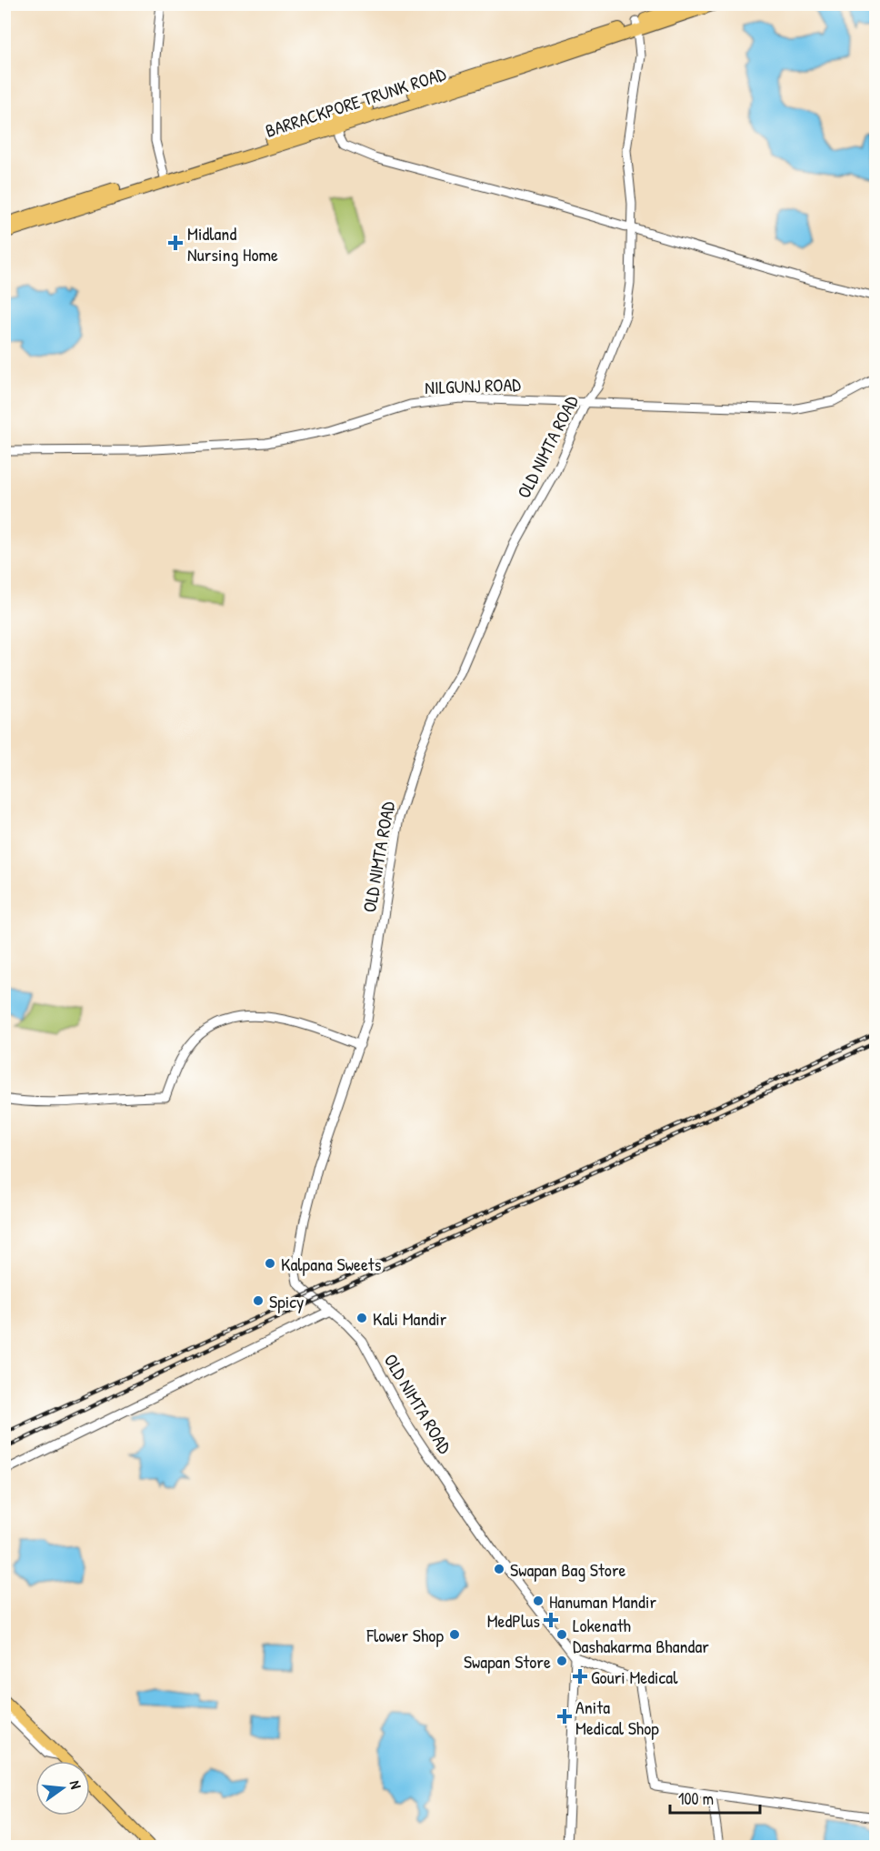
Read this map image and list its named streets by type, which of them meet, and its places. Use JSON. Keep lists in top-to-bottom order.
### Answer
{
  "streets": {
    "main road": ["BARRACKPORE TRUNK ROAD"],
    "street": ["NILGUNJ ROAD", "OLD NIMTA ROAD"]
  },
  "crossings": [
    ["BARRACKPORE TRUNK ROAD", "OLD NIMTA ROAD"],
    ["NILGUNJ ROAD", "OLD NIMTA ROAD"]
  ],
  "places": {
    "health": [
      "Midland Nursing Home",
      "MedPlus",
      "Gouri Medical",
      "Anita Medical Shop"
    ],
    "other": [
      "Kalpana Sweets",
      "Spicy",
      "Kali Mandir",
      "Swapan Bag Store",
      "Hanuman Mandir",
      "Flower Shop",
      "Lokenath Dashakarma Bhandar",
      "Swapan Store"
    ]
  },
  "scale_bar": "100 m",
  "north": "right"
}
